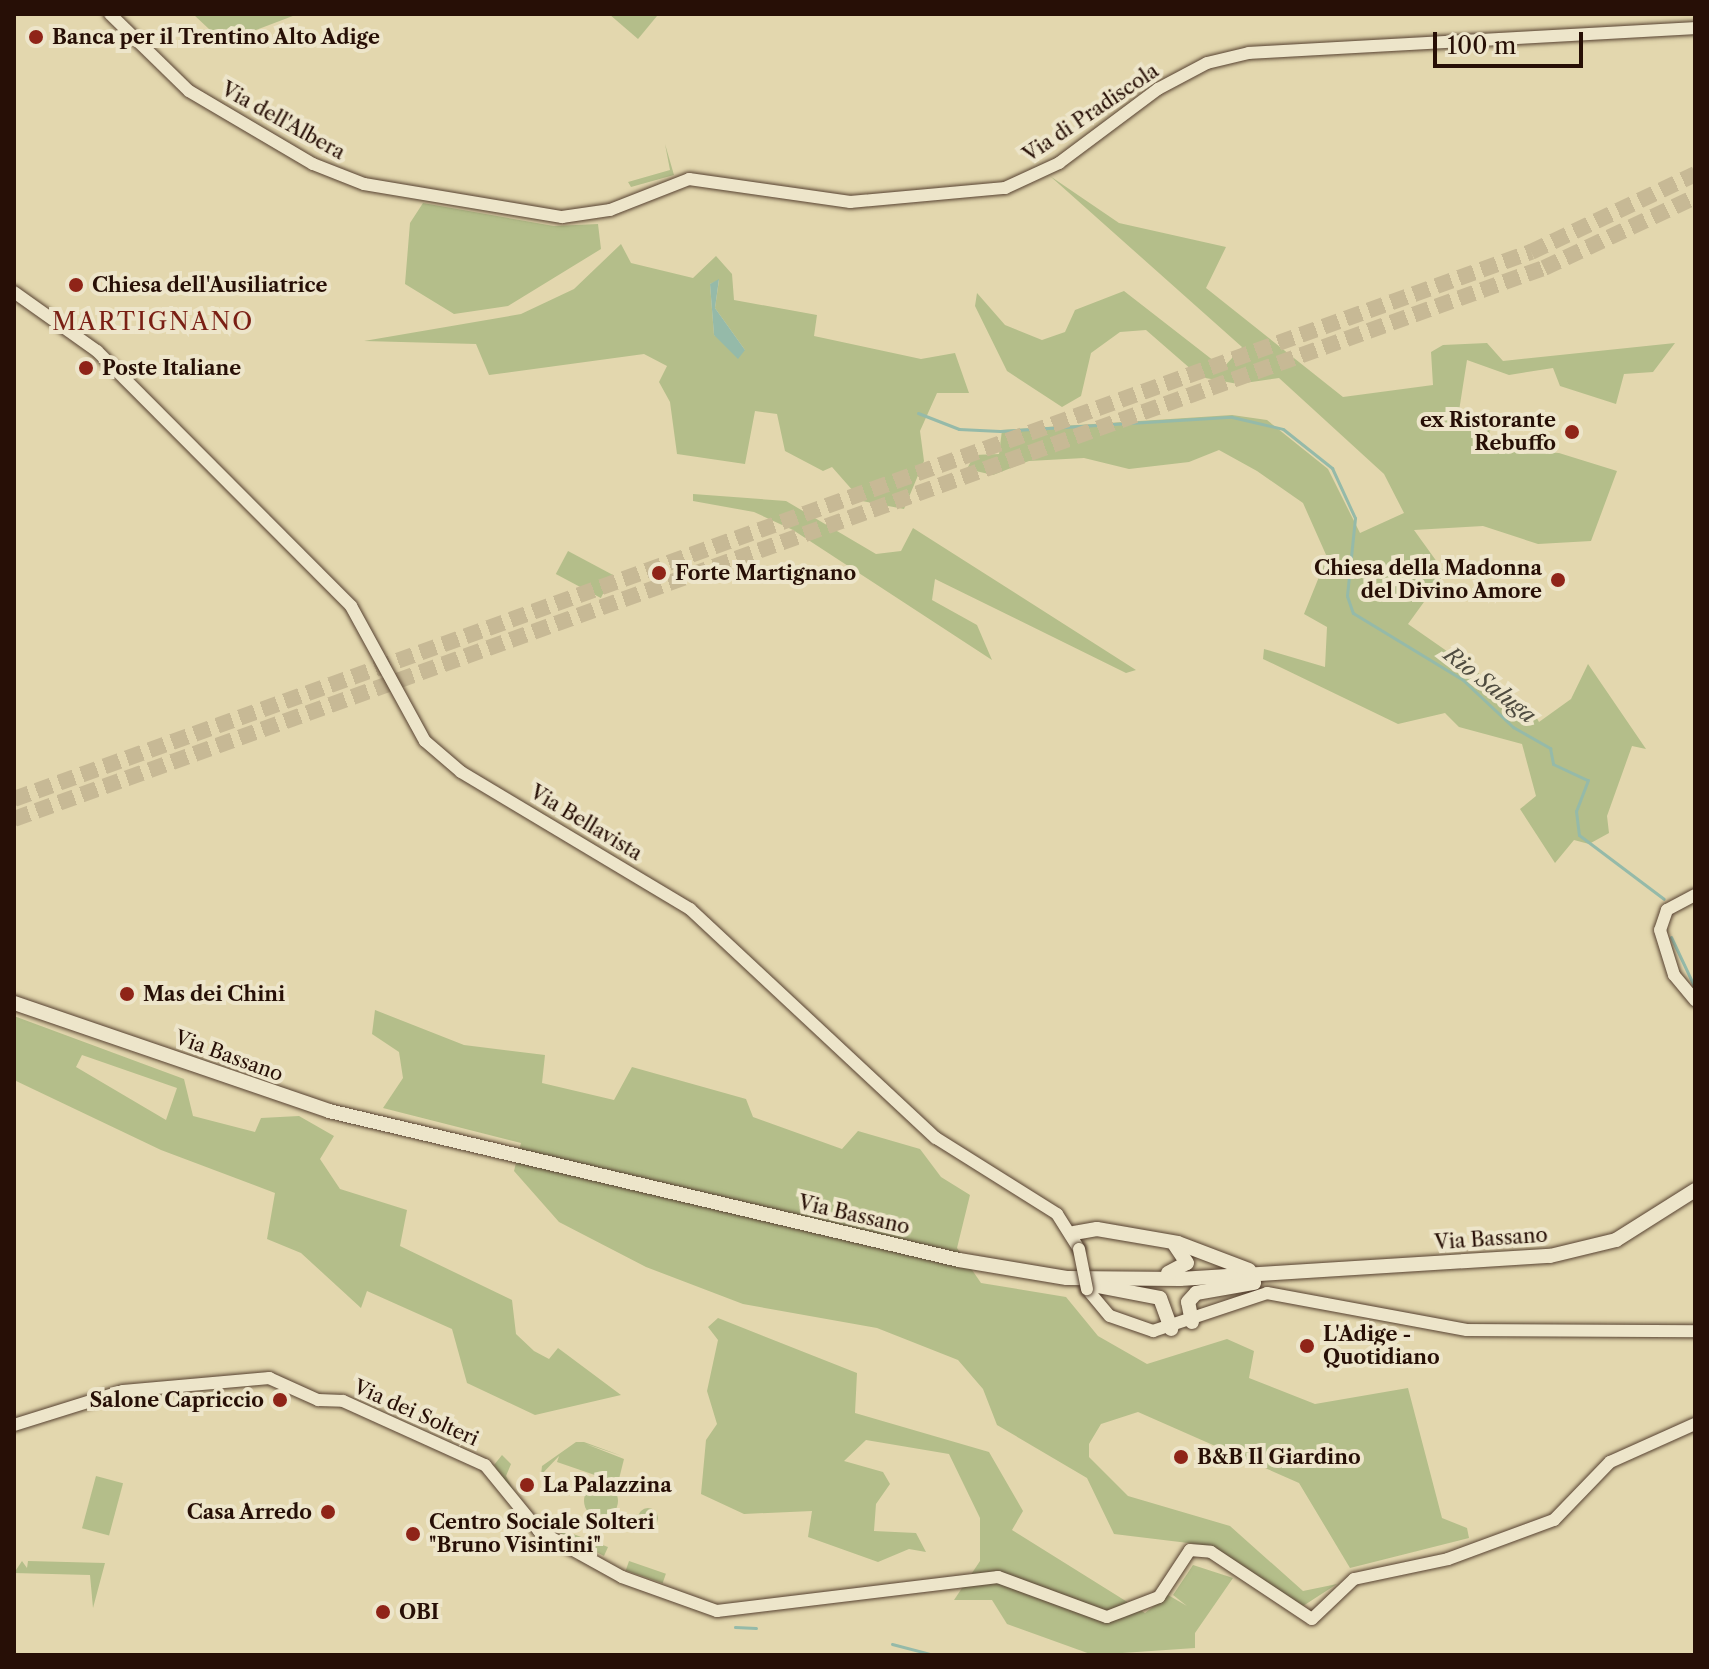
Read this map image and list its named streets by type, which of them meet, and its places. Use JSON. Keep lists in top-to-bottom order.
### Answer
{
  "streets": {
    "main road": ["Via Bassano"],
    "street": [
      "Via di Pradiscola",
      "Via dell'Albera",
      "Via Bellavista",
      "Via dei Solteri"
    ]
  },
  "crossings": [
    ["Via di Pradiscola", "Via dell'Albera"]
  ],
  "districts": ["MARTIGNANO"],
  "water": ["Rio Saluga"],
  "places": [
    "Banca per il Trentino Alto Adige",
    "Chiesa dell'Ausiliatrice",
    "Poste Italiane",
    "ex Ristorante Rebuffo",
    "Forte Martignano",
    "Chiesa della Madonna del Divino Amore",
    "Mas dei Chini",
    "L'Adige - Quotidiano",
    "Salone Capriccio",
    "B&B Il Giardino",
    "La Palazzina",
    "Casa Arredo",
    "Centro Sociale Solteri \"Bruno Visintini\"",
    "OBI"
  ],
  "scale_bar": "100 m"
}
